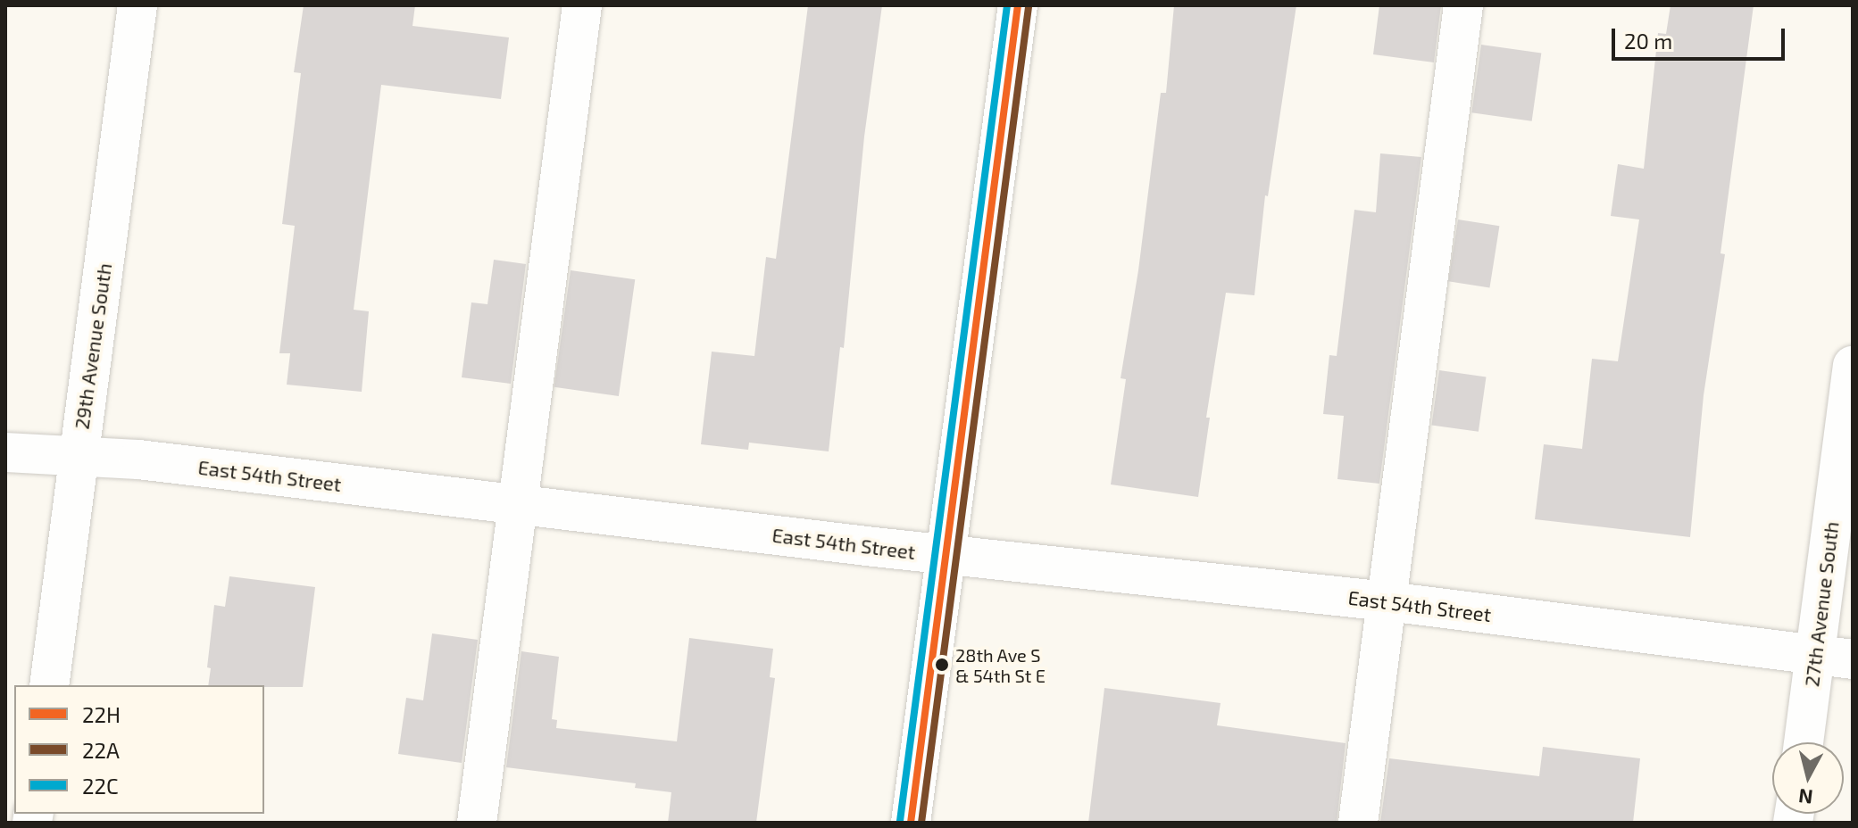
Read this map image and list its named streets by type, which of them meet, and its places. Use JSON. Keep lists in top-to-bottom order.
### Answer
{
  "streets": {
    "street": ["29th Avenue South", "East 54th Street", "27th Avenue South"]
  },
  "crossings": [
    ["29th Avenue South", "East 54th Street"],
    ["East 54th Street", "27th Avenue South"]
  ],
  "places": ["28th Ave S & 54th St E"],
  "lines": ["transit line 22H", "transit line 22C", "transit line 22A"],
  "legend": ["22H", "22A", "22C"],
  "scale_bar": "20 m",
  "north": "bottom"
}
